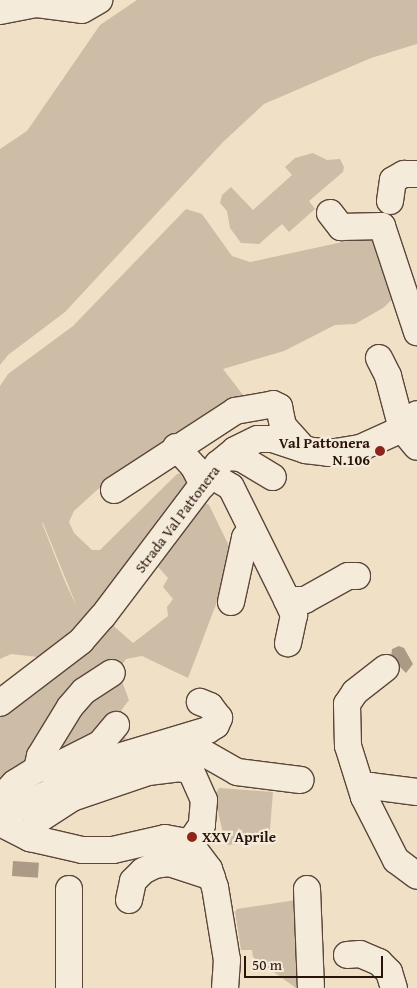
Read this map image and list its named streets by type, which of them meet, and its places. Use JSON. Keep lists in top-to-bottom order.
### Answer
{
  "streets": {
    "street": ["Strada Val Pattonera"]
  },
  "places": ["Val Pattonera N.106", "XXV Aprile"],
  "scale_bar": "50 m"
}
